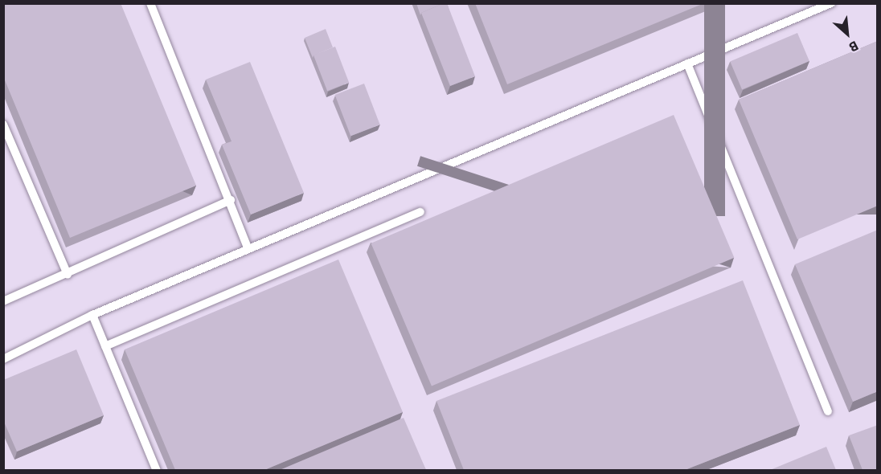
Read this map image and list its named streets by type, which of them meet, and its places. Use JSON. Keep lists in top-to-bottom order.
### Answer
{
  "north": "bottom right"
}
